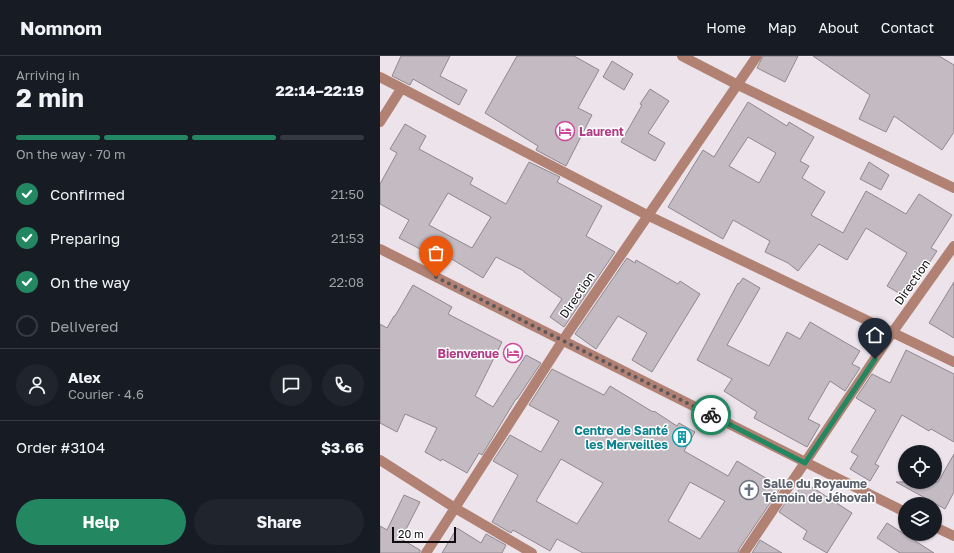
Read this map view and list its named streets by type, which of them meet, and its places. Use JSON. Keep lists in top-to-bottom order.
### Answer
{
  "streets": {
    "street": ["Direction"]
  },
  "places": {
    "hotel": ["Laurent", "Bienvenue"],
    "building": ["Centre de Santé les Merveilles"],
    "church": ["Salle du Royaume Témoin de Jéhovah"]
  },
  "scale_bar": "20 m",
  "page": {
    "header": "Nomnom",
    "nav": [
      "Home",
      "Map",
      "About",
      "Contact"
    ],
    "heading": ["2 min", "Arriving in", "22:14–22:19"],
    "panel": [
      "Alex",
      "Courier · 4.6",
      "Order #3104",
      "$3.66"
    ],
    "bar": "On the way · 70 m",
    "list": [
      ["Confirmed", "21:50"],
      ["Preparing", "21:53"],
      ["On the way", "22:08"],
      "Delivered"
    ],
    "buttons": ["Help", "Share"],
    "scale": "20 m"
  }
}
